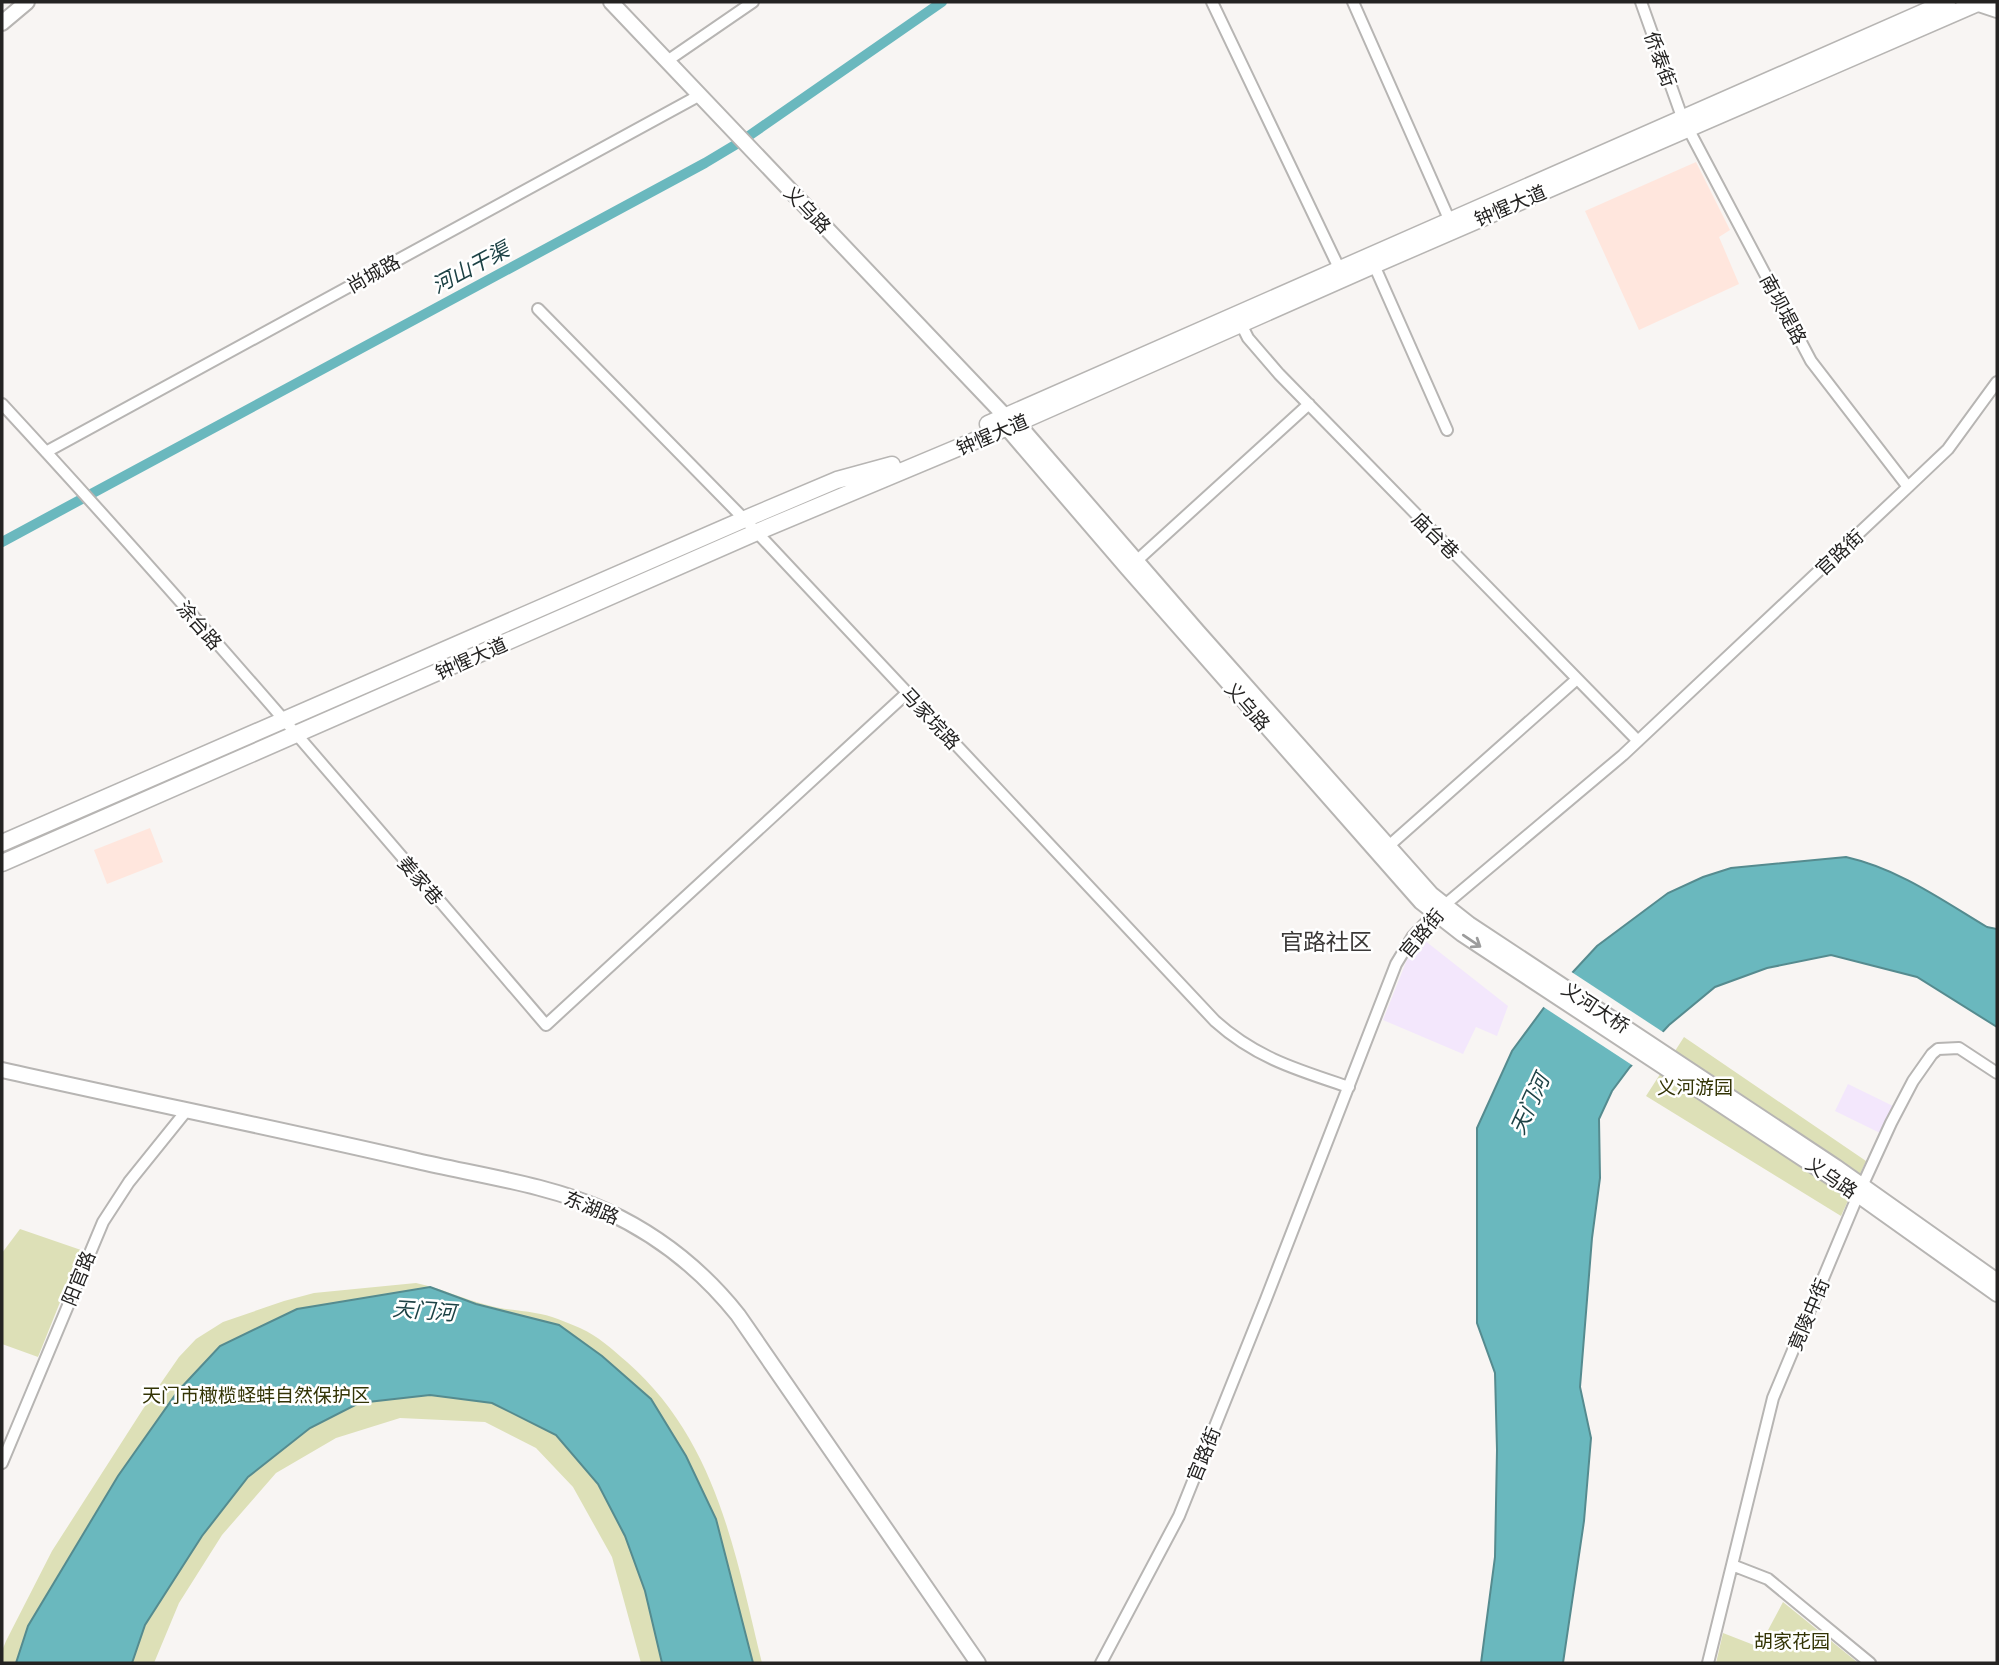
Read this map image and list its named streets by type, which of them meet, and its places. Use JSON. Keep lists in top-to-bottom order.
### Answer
{
  "streets": {
    "highway": ["钟惺大道"],
    "main road": ["义乌路", "义河大桥", "东湖路"],
    "street": [
      "侨泰街",
      "尚城路",
      "南坝堤路",
      "庙台巷",
      "官路街",
      "涂台路",
      "马家垸路",
      "姜家巷",
      "阳官路",
      "竟陵中街"
    ]
  },
  "crossings": [
    ["侨泰街", "钟惺大道"],
    ["侨泰街", "南坝堤路"],
    ["钟惺大道", "义乌路"],
    ["钟惺大道", "南坝堤路"],
    ["钟惺大道", "庙台巷"],
    ["钟惺大道", "涂台路"],
    ["钟惺大道", "马家垸路"],
    ["钟惺大道", "姜家巷"],
    ["义乌路", "尚城路"],
    ["义乌路", "官路街"],
    ["义乌路", "义河大桥"],
    ["义乌路", "竟陵中街"],
    ["尚城路", "涂台路"],
    ["南坝堤路", "官路街"],
    ["庙台巷", "官路街"],
    ["官路街", "马家垸路"],
    ["涂台路", "姜家巷"],
    ["马家垸路", "姜家巷"],
    ["东湖路", "阳官路"]
  ],
  "districts": ["官路社区"],
  "water": ["河山干渠", "天门河"],
  "parks": ["义河游园", "天门市橄榄蛏蚌自然保护区", "胡家花园"]
}
